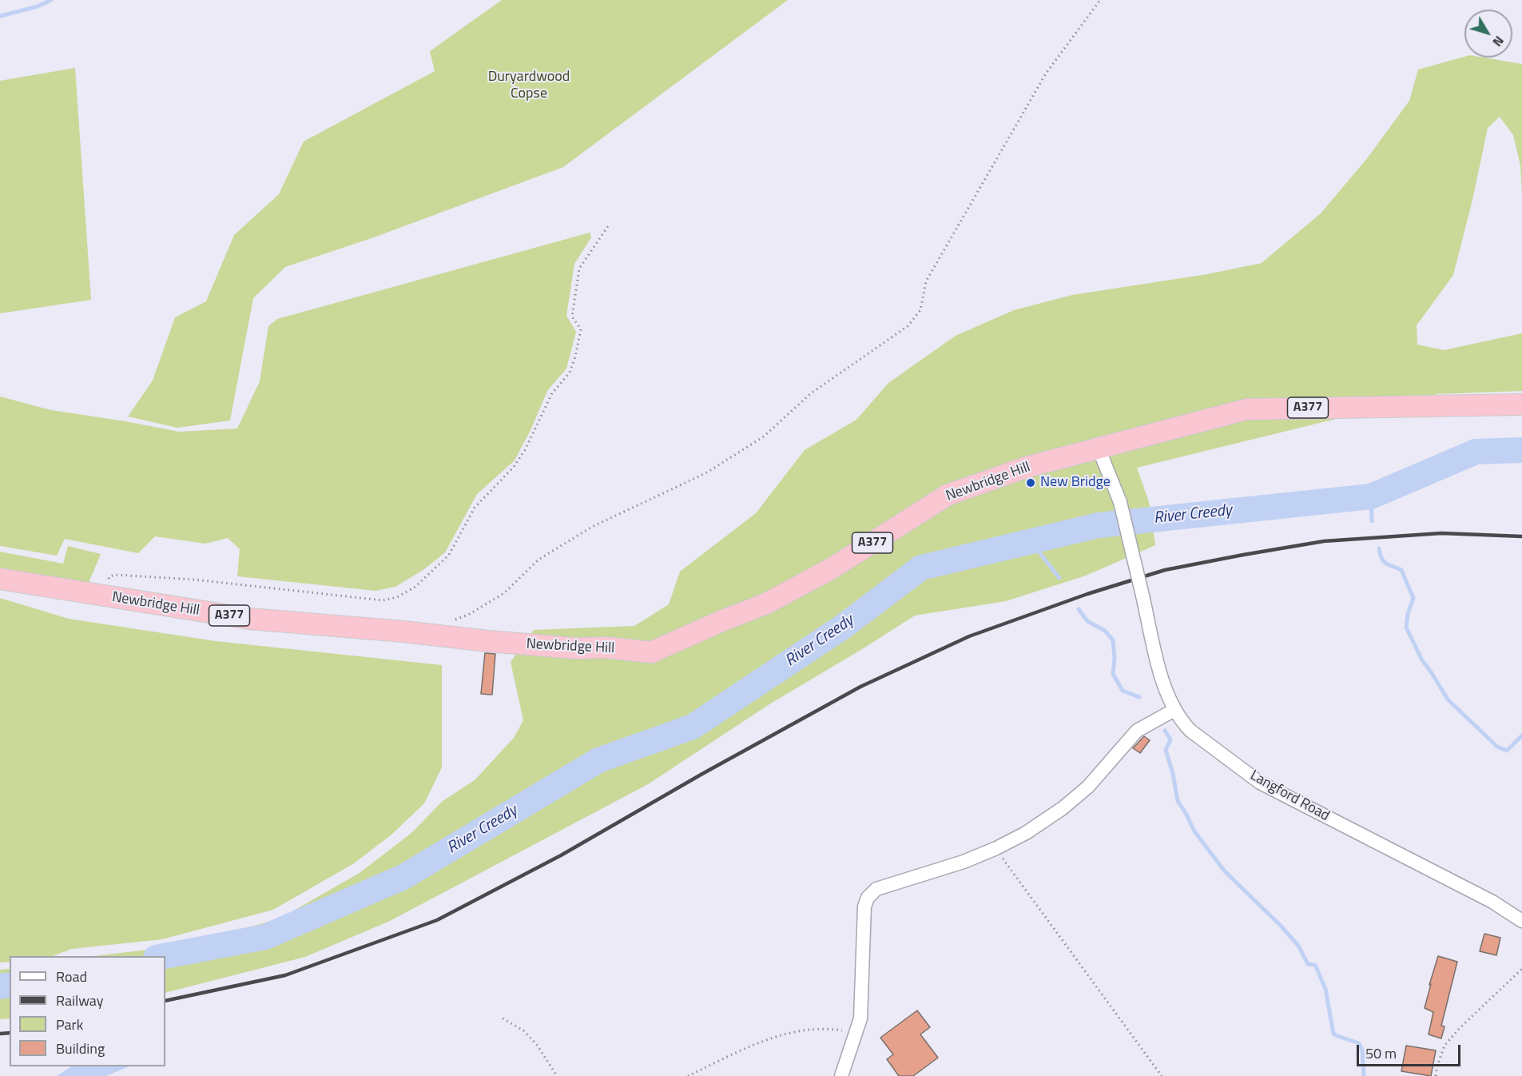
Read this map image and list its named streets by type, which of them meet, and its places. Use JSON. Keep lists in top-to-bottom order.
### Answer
{
  "streets": {
    "highway": ["A377", "Newbridge Hill"],
    "street": ["Langford Road"]
  },
  "crossings": [
    ["A377", "Newbridge Hill"],
    ["A377", "Langford Road"],
    ["Newbridge Hill", "Langford Road"]
  ],
  "water": ["River Creedy"],
  "parks": ["Duryardwood Copse"],
  "places": ["New Bridge"],
  "legend": [
    "Road",
    "Railway",
    "Park",
    "Building"
  ],
  "scale_bar": "50 m",
  "north": "bottom right"
}
